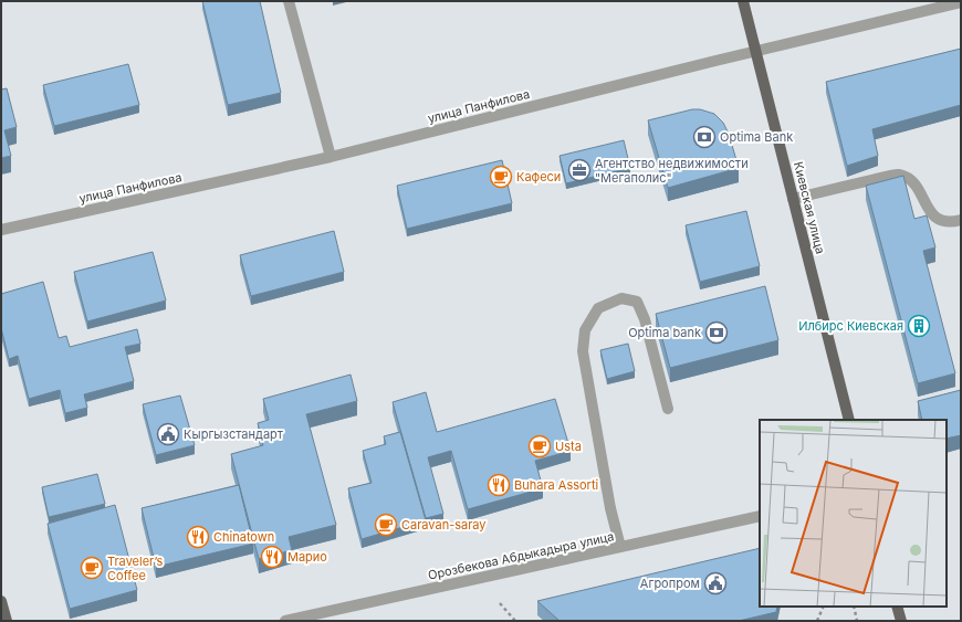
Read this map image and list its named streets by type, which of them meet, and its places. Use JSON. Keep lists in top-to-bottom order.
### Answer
{
  "streets": {
    "main road": ["Киевская улица"],
    "street": ["улица Панфилова", "Орозбекова Абдыкадыра улица"]
  },
  "crossings": [
    ["улица Панфилова", "Киевская улица"]
  ],
  "places": {
    "bank": ["Optima Bank", "Optima bank"],
    "office": ["Агентство недвижимости \"Мегаполис\""],
    "cafe": [
      "Кафеси",
      "Usta",
      "Caravan-saray",
      "Traveler’s Coffee"
    ],
    "building": ["Илбирс Киевская"],
    "public building": ["Кыргызстандарт", "Агропром"],
    "restaurant": ["Buhara Assorti", "Chinatown", "Марио"]
  }
}
